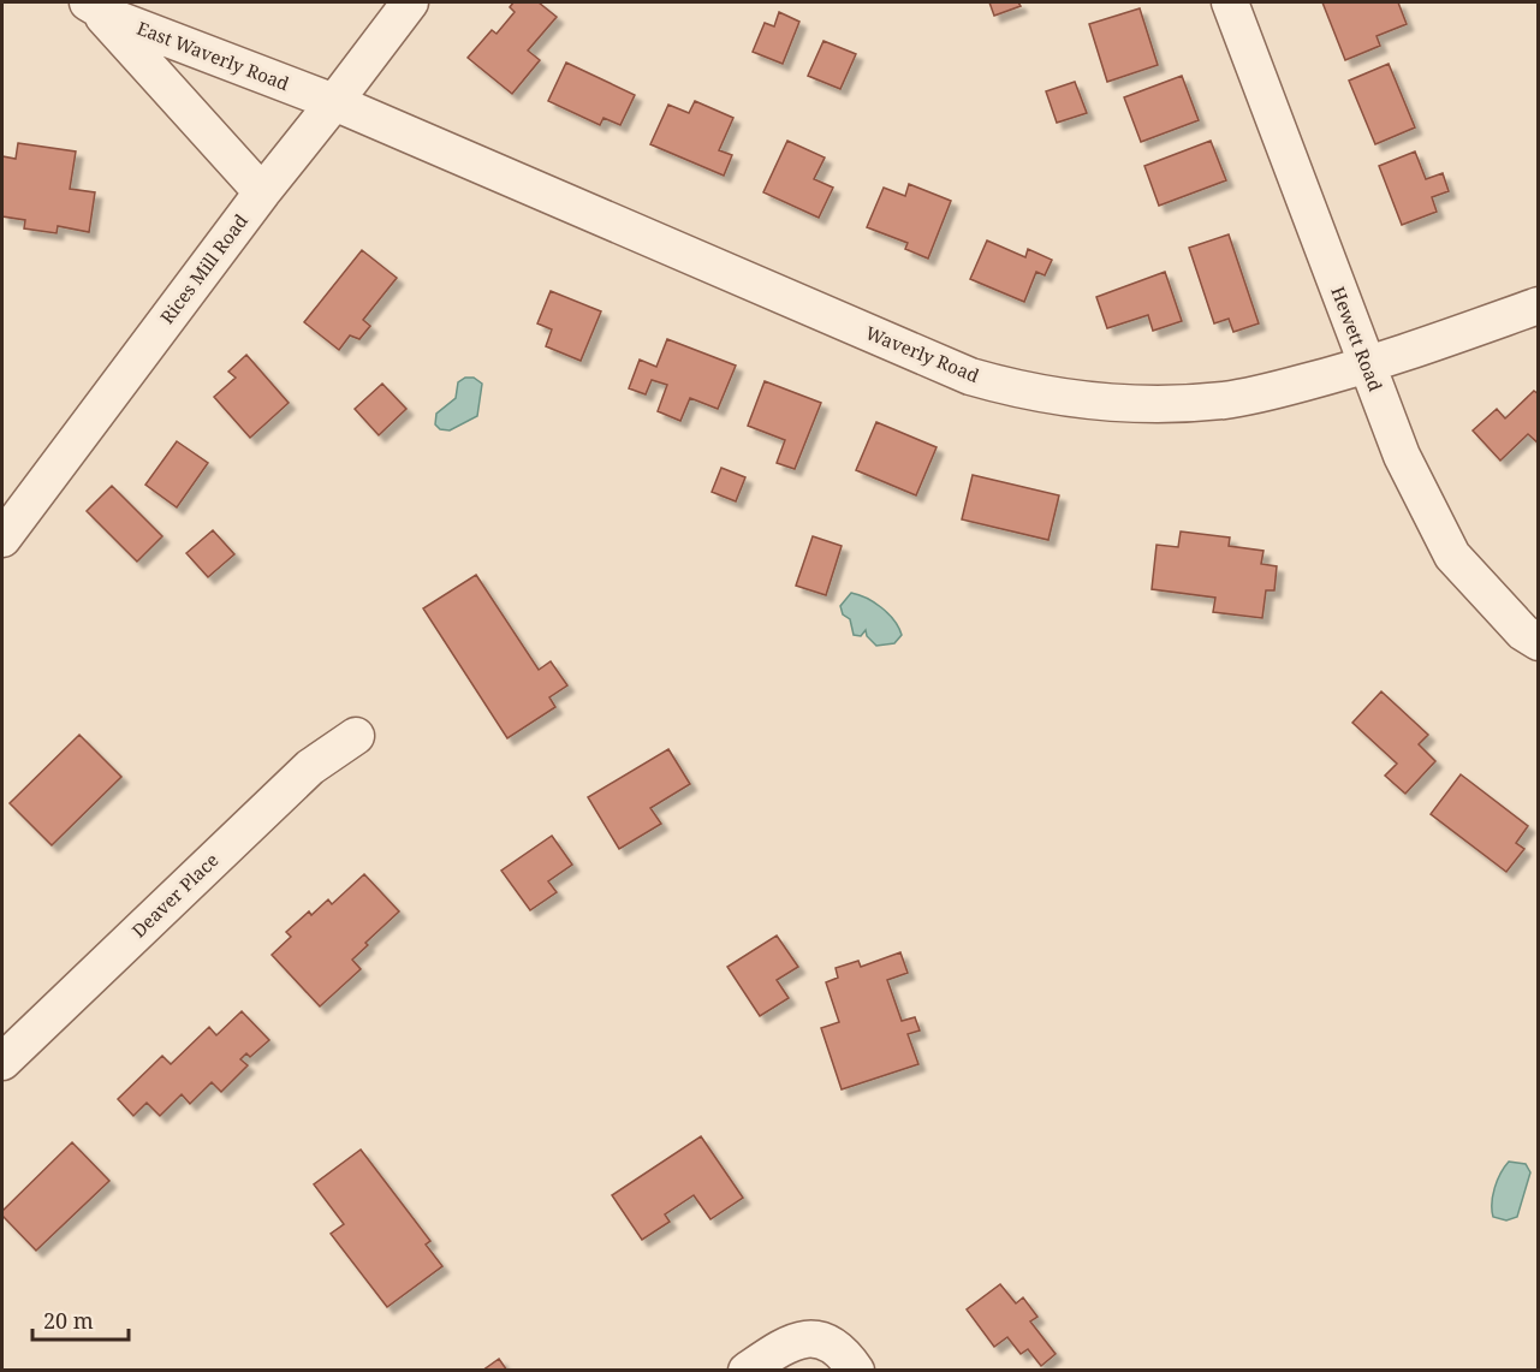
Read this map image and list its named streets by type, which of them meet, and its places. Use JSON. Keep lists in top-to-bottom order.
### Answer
{
  "streets": {
    "street": [
      "East Waverly Road",
      "Rices Mill Road",
      "Hewett Road",
      "Waverly Road",
      "Deaver Place"
    ]
  },
  "crossings": [
    ["East Waverly Road", "Rices Mill Road"],
    ["East Waverly Road", "Waverly Road"],
    ["Rices Mill Road", "Waverly Road"],
    ["Hewett Road", "Waverly Road"]
  ],
  "scale_bar": "20 m"
}
